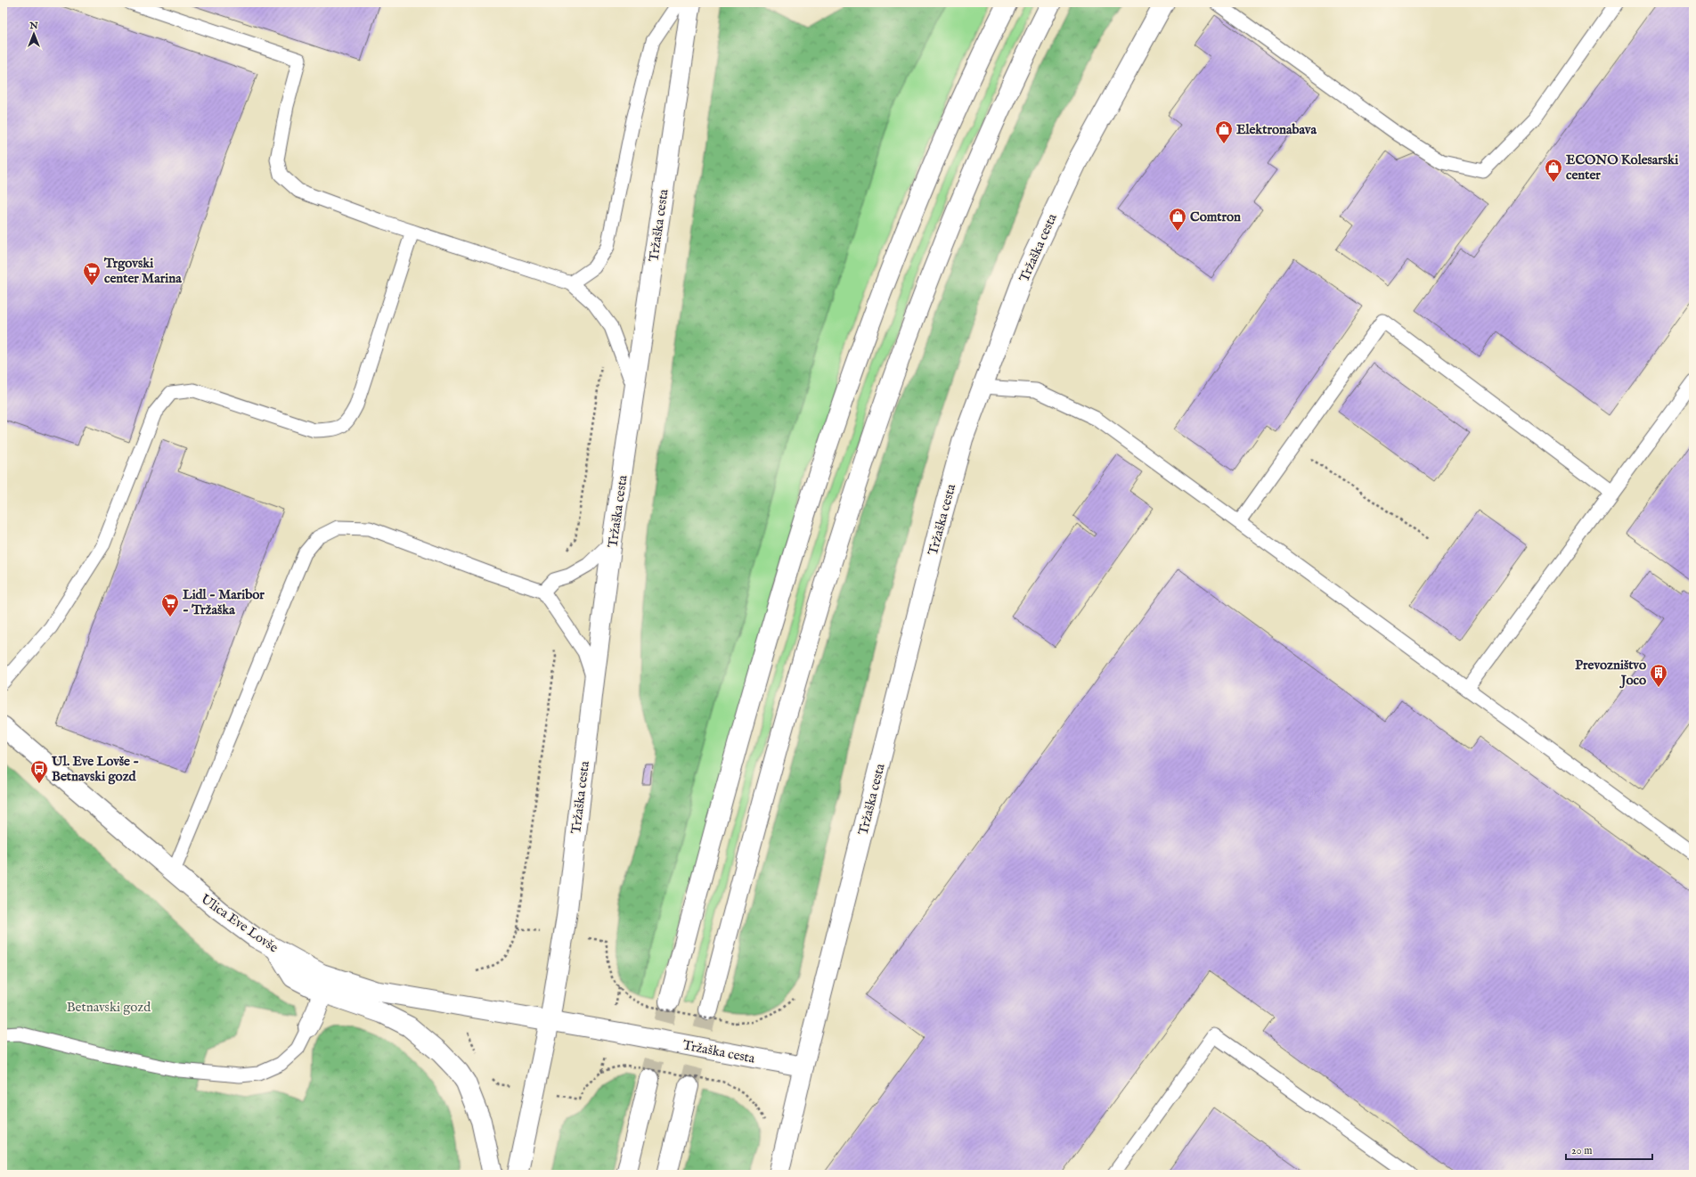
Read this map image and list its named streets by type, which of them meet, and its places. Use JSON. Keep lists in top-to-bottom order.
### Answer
{
  "streets": {
    "main road": ["Tržaška cesta", "Ulica Eve Lovše"]
  },
  "crossings": [
    ["Tržaška cesta", "Ulica Eve Lovše"]
  ],
  "parks": ["Betnavski gozd"],
  "places": {
    "shop": ["Elektronabava", "ECONO Kolesarski center", "Comtron"],
    "supermarket": ["Trgovski center Marina", "Lidl - Maribor - Tržaška"],
    "building": ["Prevozništvo Joco"],
    "bus stop": ["Ul. Eve Lovše - Betnavski gozd"]
  },
  "scale_bar": "20 m",
  "north": "top"
}
